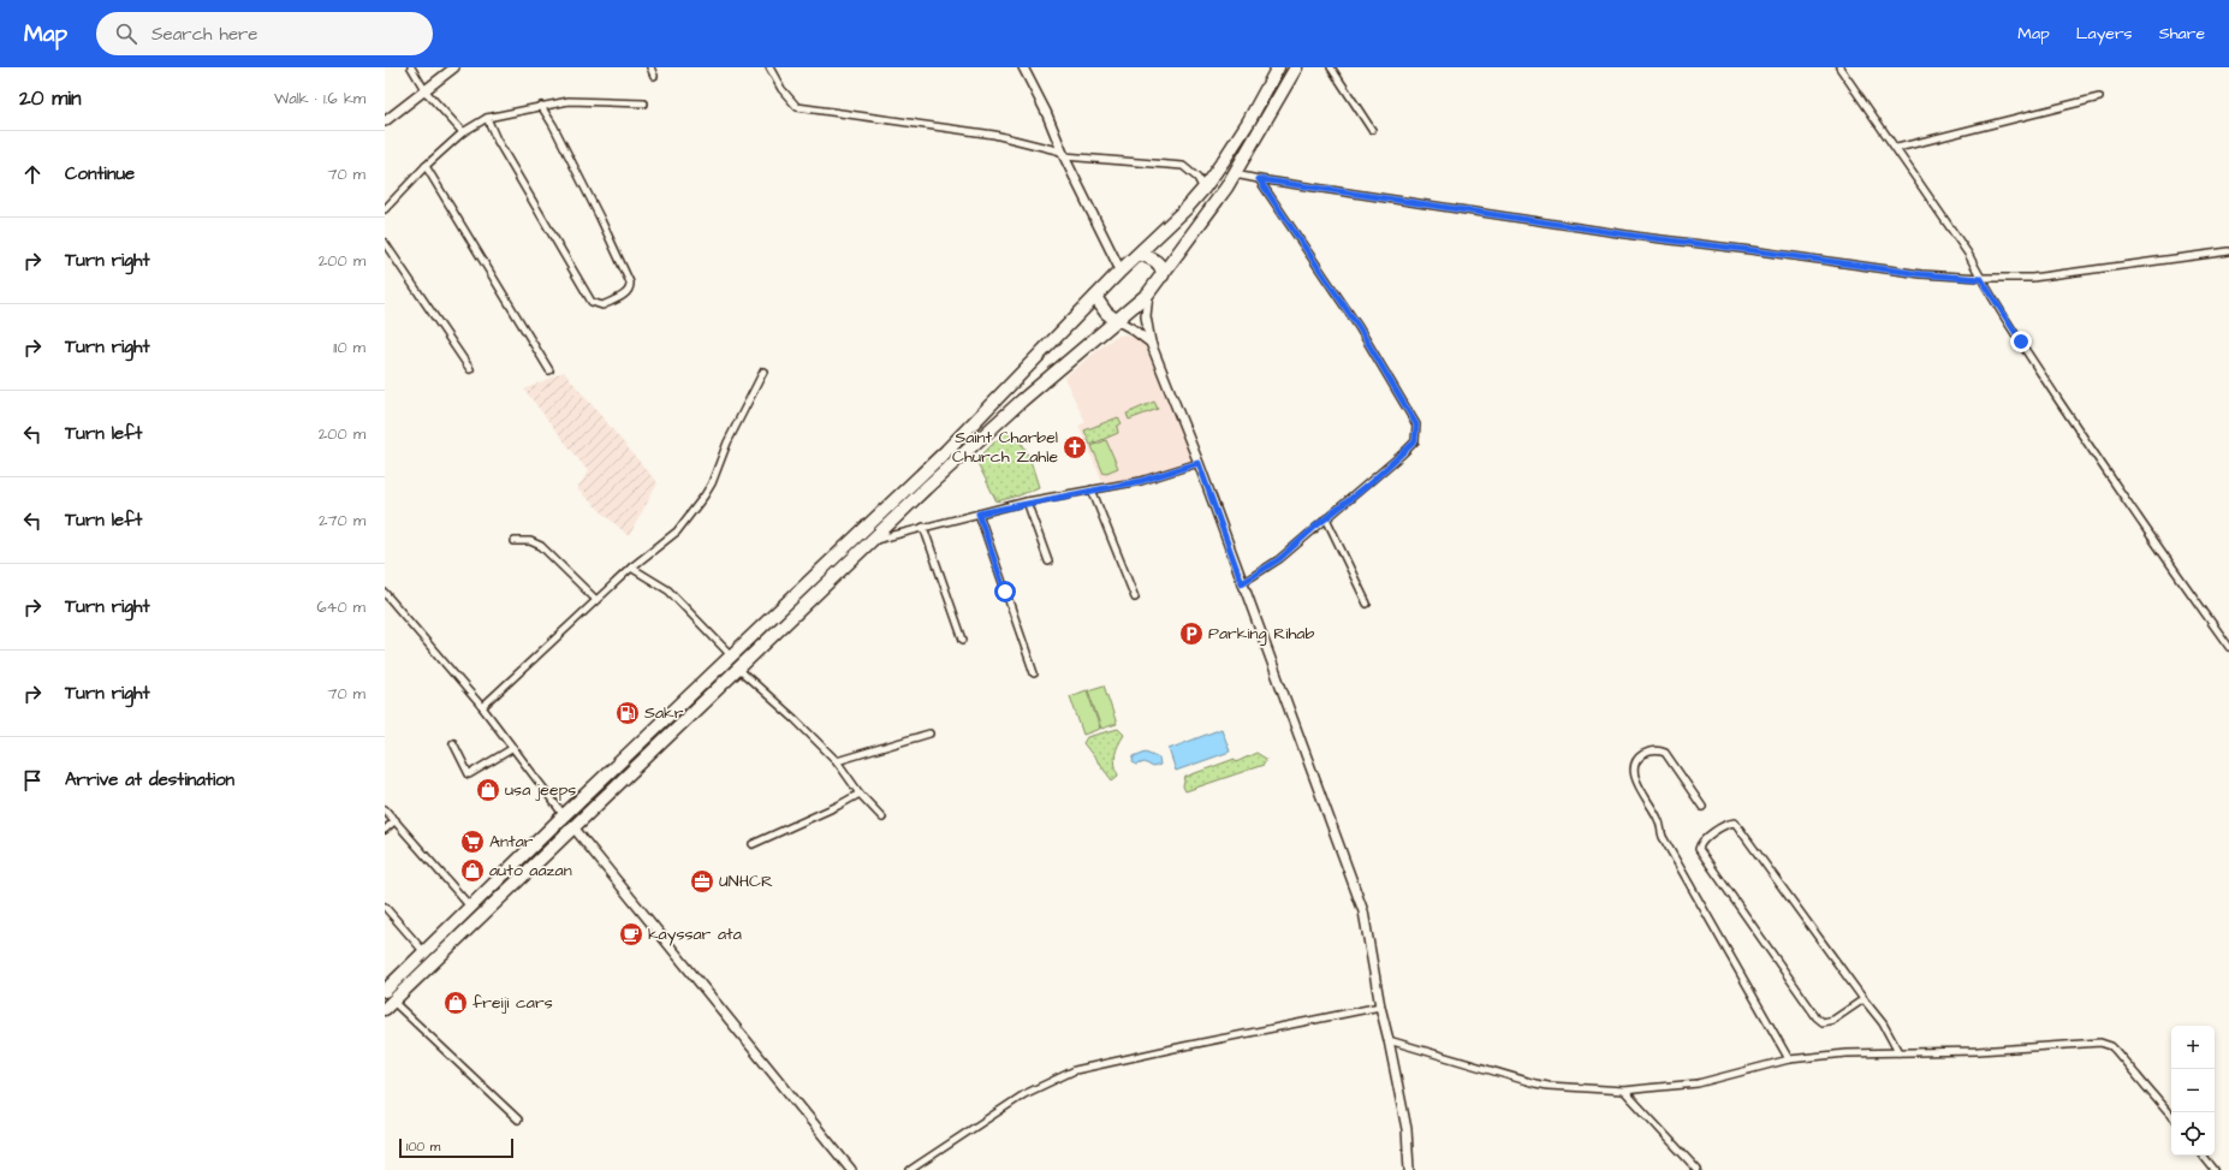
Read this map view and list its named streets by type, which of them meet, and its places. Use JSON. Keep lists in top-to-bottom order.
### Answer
{
  "places": {
    "church": ["Saint Charbel Church Zahle"],
    "parking": ["Parking Rihab"],
    "fuel station": ["Sakr"],
    "shop": ["usa jeeps", "auto aazan", "freiji cars"],
    "supermarket": ["Antar"],
    "office": ["UNHCR"],
    "cafe": ["kayssar ata"]
  },
  "scale_bar": "100 m",
  "page": {
    "header": "Map",
    "search": "Search here",
    "nav": ["Map", "Layers", "Share"],
    "heading": ["20 min", "Walk · 1.6 km"],
    "list": [
      ["Continue", "70 m"],
      ["Turn right", "200 m"],
      ["Turn right", "110 m"],
      ["Turn left", "200 m"],
      ["Turn left", "270 m"],
      ["Turn right", "640 m"],
      ["Turn right", "70 m"],
      "Arrive at destination"
    ],
    "map_buttons": ["+", "−"],
    "scale": "100 m"
  }
}
